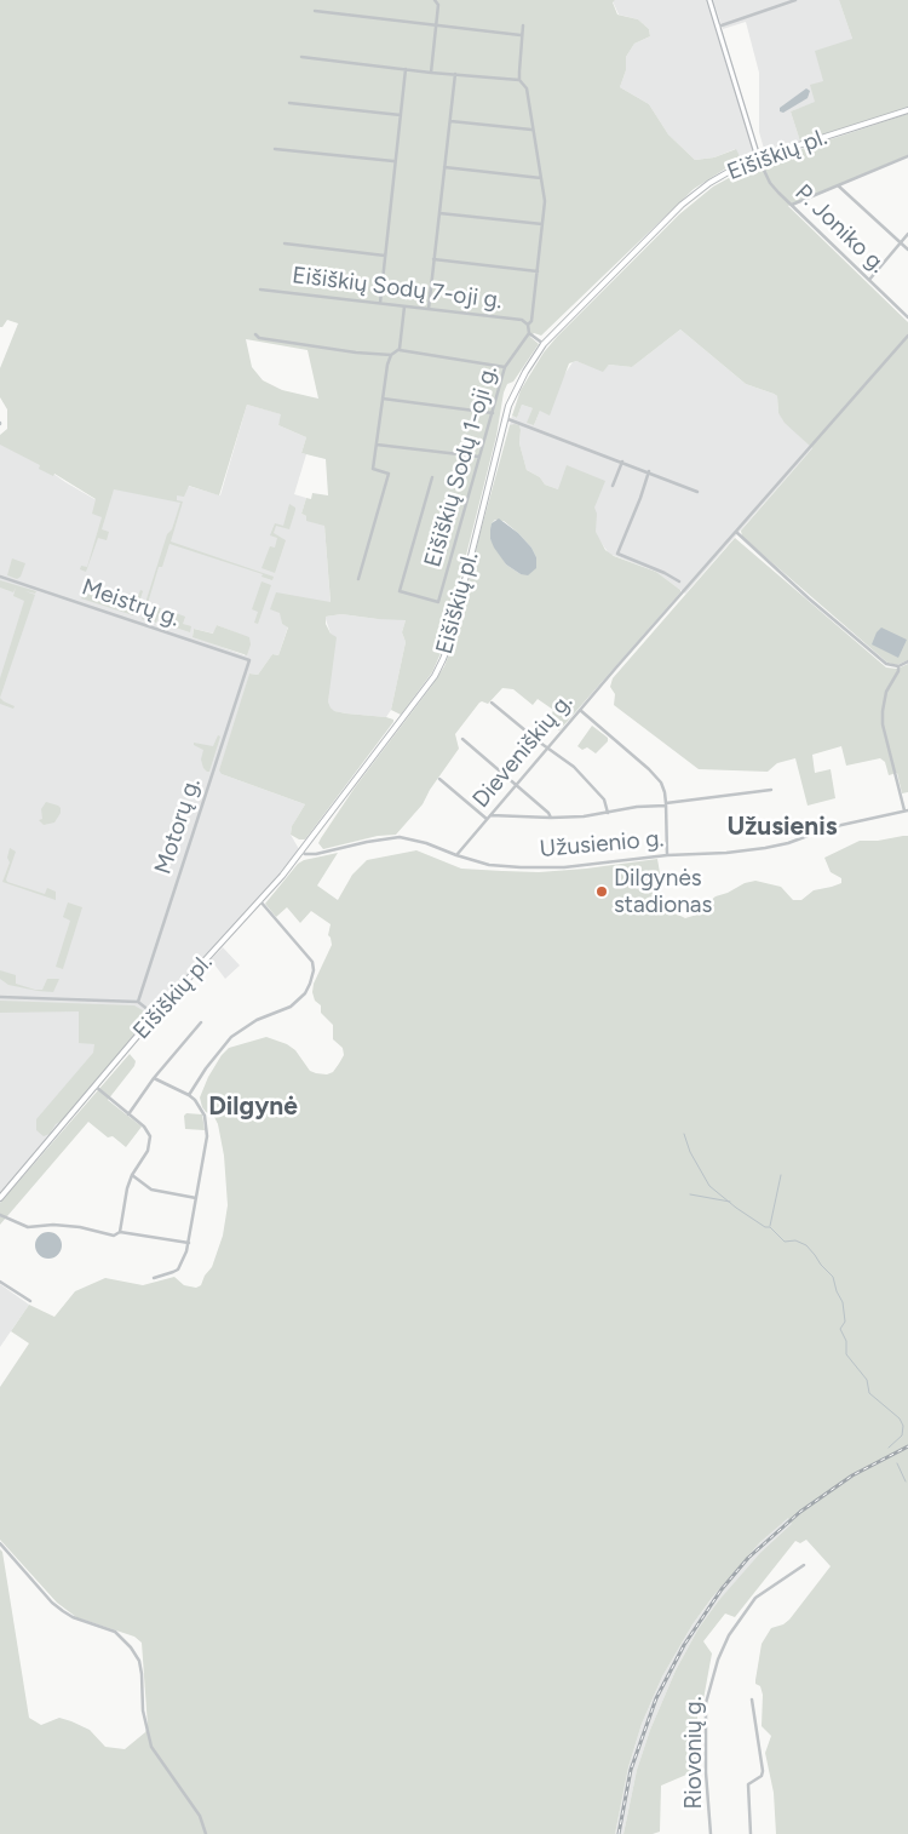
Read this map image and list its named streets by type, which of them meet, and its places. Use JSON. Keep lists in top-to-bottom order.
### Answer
{
  "streets": {
    "main road": ["Eišiškių pl."],
    "street": [
      "P. Joniko g.",
      "Eišiškių Sodų 7-oji g.",
      "Eišiškių Sodų 1-oji g.",
      "Meistrų g.",
      "Dieveniškių g.",
      "Motorų g.",
      "Užusienio g.",
      "Riovonių g."
    ]
  },
  "crossings": [
    ["Eišiškių pl.", "P. Joniko g."],
    ["Eišiškių pl.", "Užusienio g."],
    ["Meistrų g.", "Motorų g."],
    ["Dieveniškių g.", "Užusienio g."]
  ],
  "districts": ["Užusienis", "Dilgynė"],
  "places": ["Dilgynės stadionas"]
}
